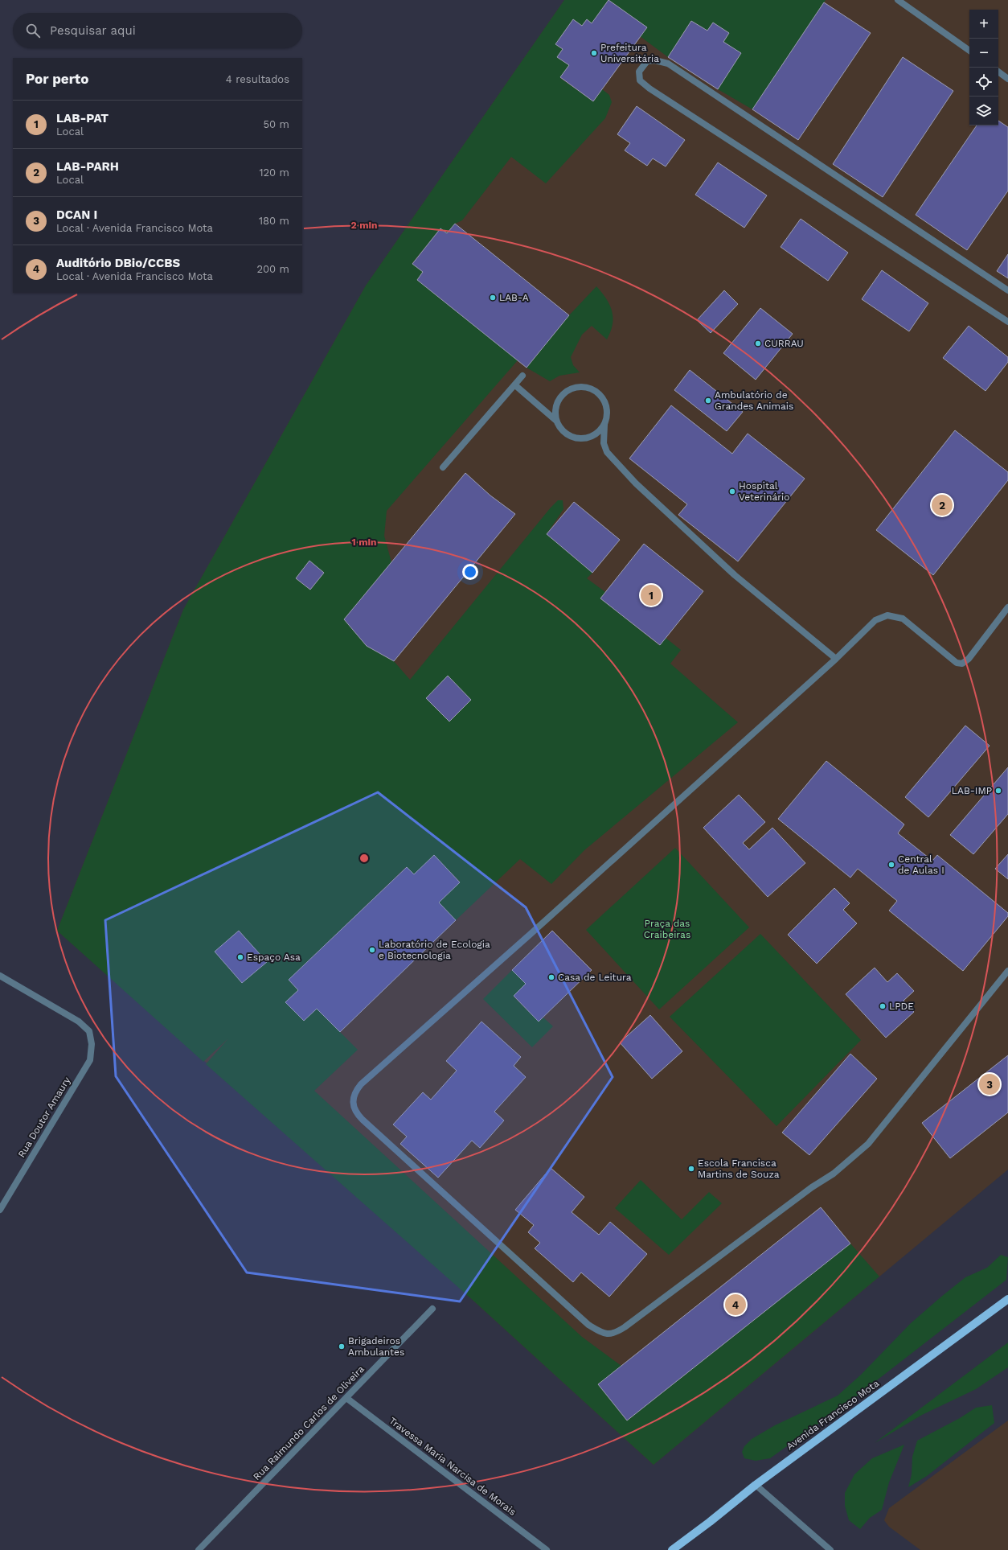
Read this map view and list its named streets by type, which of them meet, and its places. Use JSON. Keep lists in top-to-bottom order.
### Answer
{
  "streets": {
    "main road": ["Avenida Francisco Mota"],
    "street": ["Rua Doutor Amaury", "Rua Raimundo Carlos de Oliveira", "Travessa Maria Narcisa de Morais"]
  },
  "crossings": [
    ["Rua Raimundo Carlos de Oliveira", "Travessa Maria Narcisa de Morais"]
  ],
  "parks": ["Praça das Craibeiras"],
  "places": [
    "Prefeitura Universitária",
    "LAB-A",
    "CURRAU",
    "Ambulatório de Grandes Animais",
    "Hospital Veterinário",
    "LAB-IMP",
    "Central de Aulas I",
    "Laboratório de Ecologia e Biotecnologia",
    "Espaço Asa",
    "Casa de Leitura",
    "LPDE",
    "Escola Francisca Martins de Souza",
    "Brigadeiros Ambulantes"
  ],
  "page": {
    "map_buttons": ["+", "−"],
    "search": "Pesquisar aqui",
    "heading": ["Por perto", "4 resultados"],
    "list": [
      {
        "mark": "1",
        "name": "LAB-PAT",
        "note": "Local",
        "value": "50 m"
      },
      {
        "mark": "2",
        "name": "LAB-PARH",
        "note": "Local",
        "value": "120 m"
      },
      {
        "mark": "3",
        "name": "DCAN I",
        "note": "Local · Avenida Francisco Mota",
        "value": "180 m"
      },
      {
        "mark": "4",
        "name": "Auditório DBio/CCBS",
        "note": "Local · Avenida Francisco Mota",
        "value": "200 m"
      }
    ],
    "pins": [
      "2",
      "1",
      "3",
      "4"
    ]
  },
  "rings": ["2 min", "1 min"]
}
